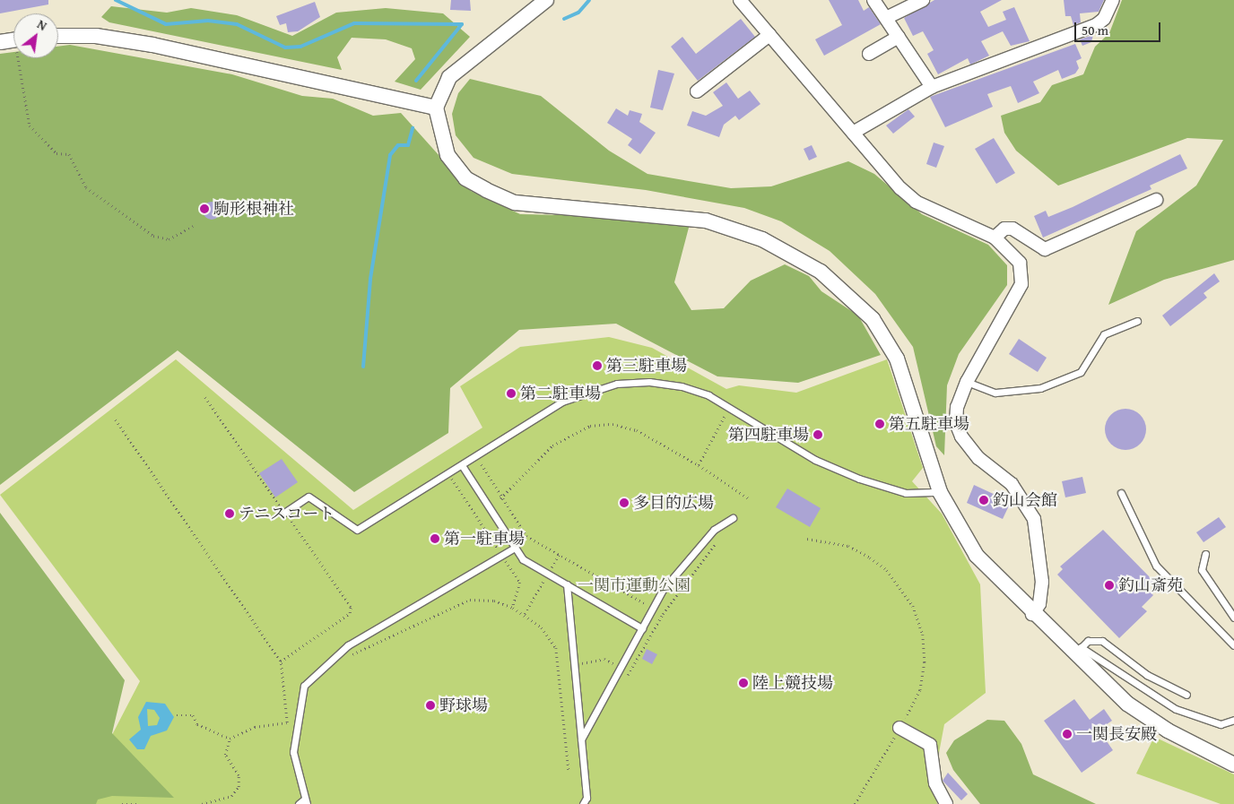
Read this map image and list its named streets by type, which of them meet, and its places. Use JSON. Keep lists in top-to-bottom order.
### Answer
{
  "parks": ["一関市運動公園"],
  "places": [
    "駒形根神社",
    "第三駐車場",
    "第二駐車場",
    "第五駐車場",
    "第四駐車場",
    "釣山会館",
    "多目的広場",
    "テニスコート",
    "第一駐車場",
    "釣山斎苑",
    "陸上競技場",
    "野球場",
    "一関長安殿"
  ],
  "scale_bar": "50 m",
  "north": "top right"
}
